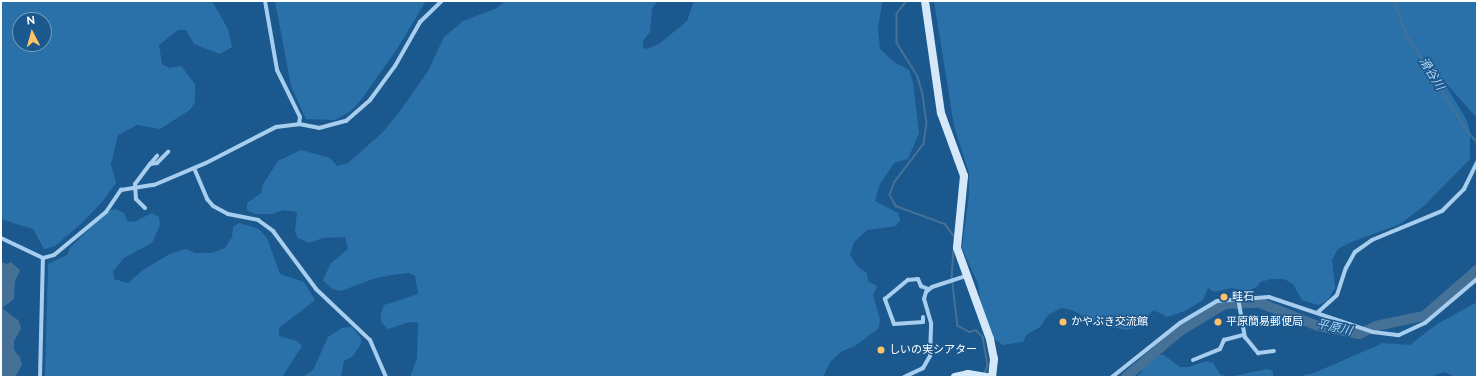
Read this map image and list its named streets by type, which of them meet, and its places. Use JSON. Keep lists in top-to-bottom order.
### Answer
{
  "water": ["滑谷川", "平原川"],
  "places": [
    "畦石",
    "かやぶき交流館",
    "平原簡易郵便局",
    "しいの実シアター"
  ],
  "north": "top"
}
